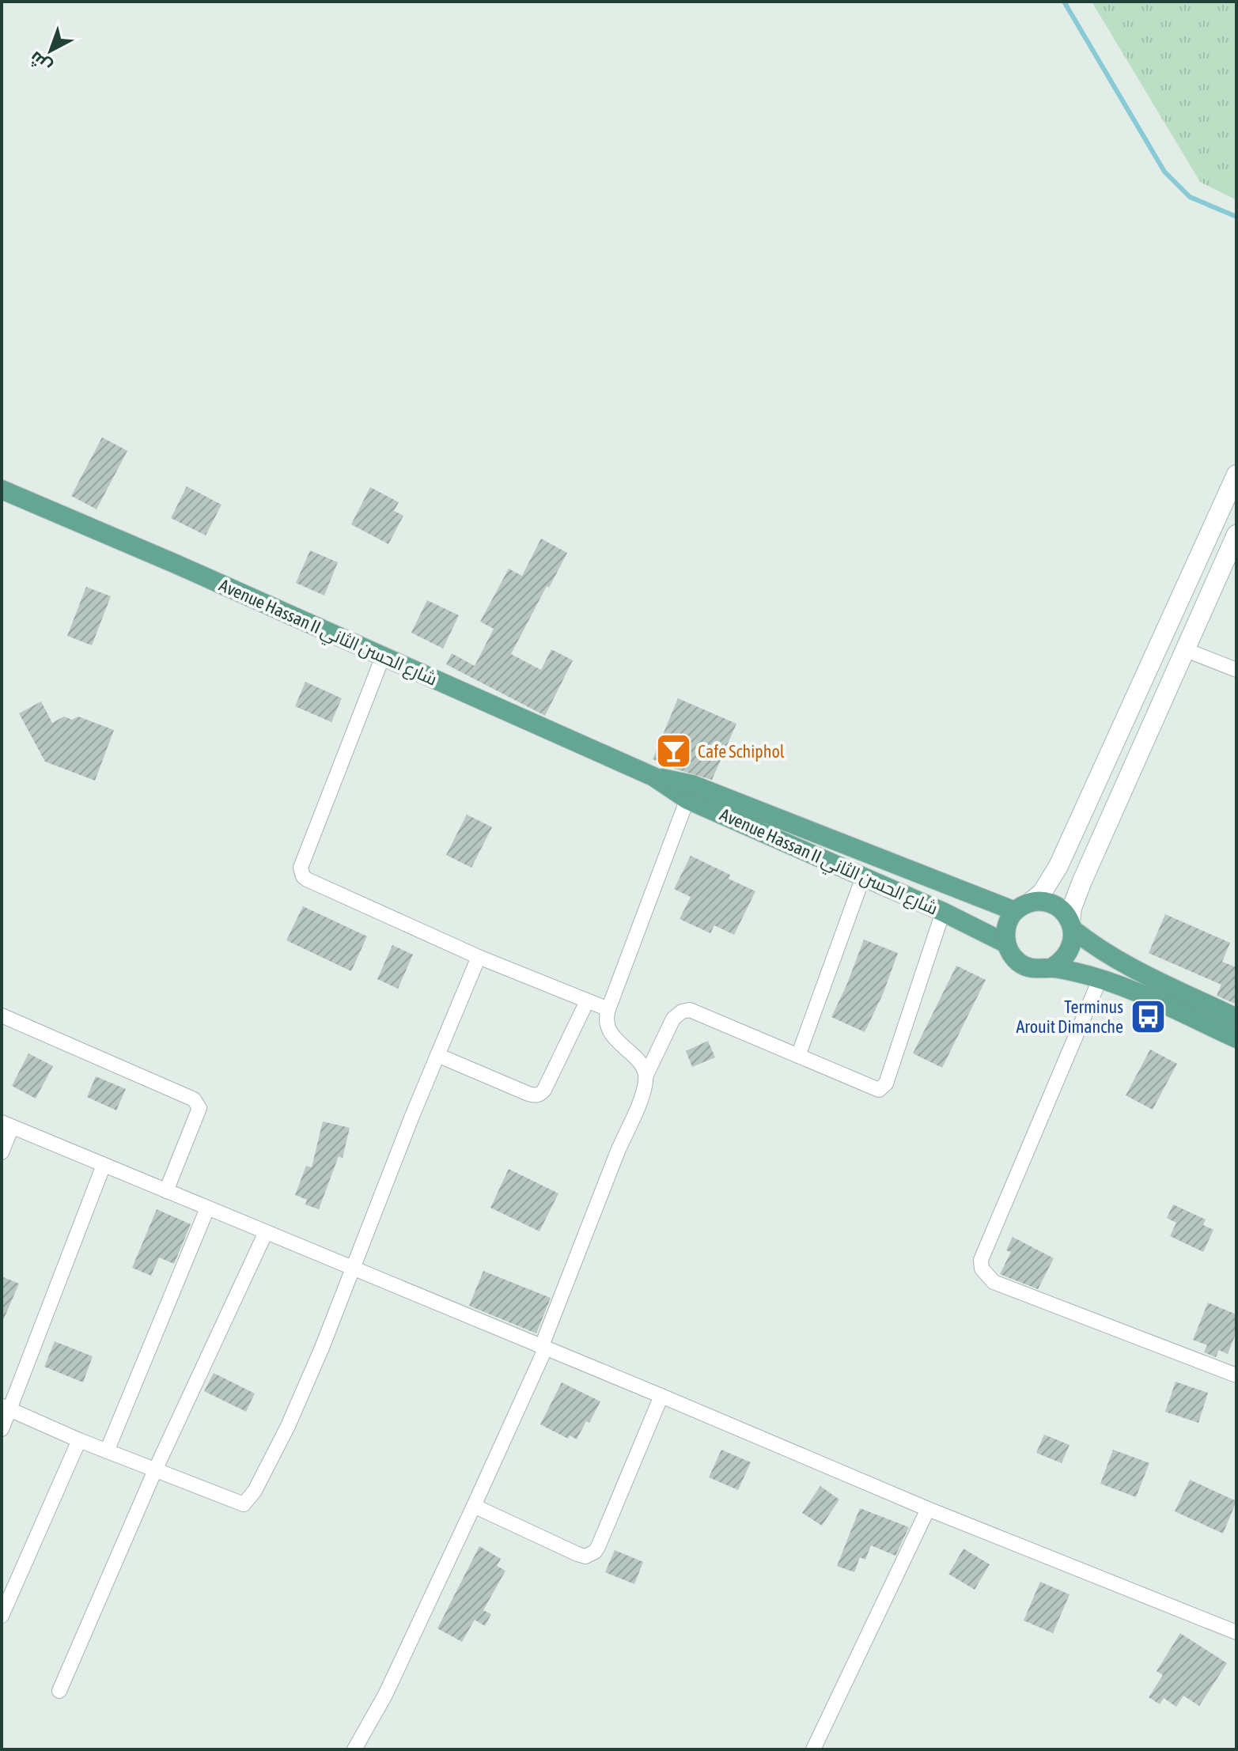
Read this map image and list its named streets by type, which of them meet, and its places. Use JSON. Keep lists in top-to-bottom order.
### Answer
{
  "streets": {
    "main road": ["Avenue Hassan II شارع الحسن الثاني"]
  },
  "places": {
    "bar": ["Cafe Schiphol"],
    "bus stop": ["Terminus Arouit Dimanche"]
  },
  "north": "bottom left"
}
